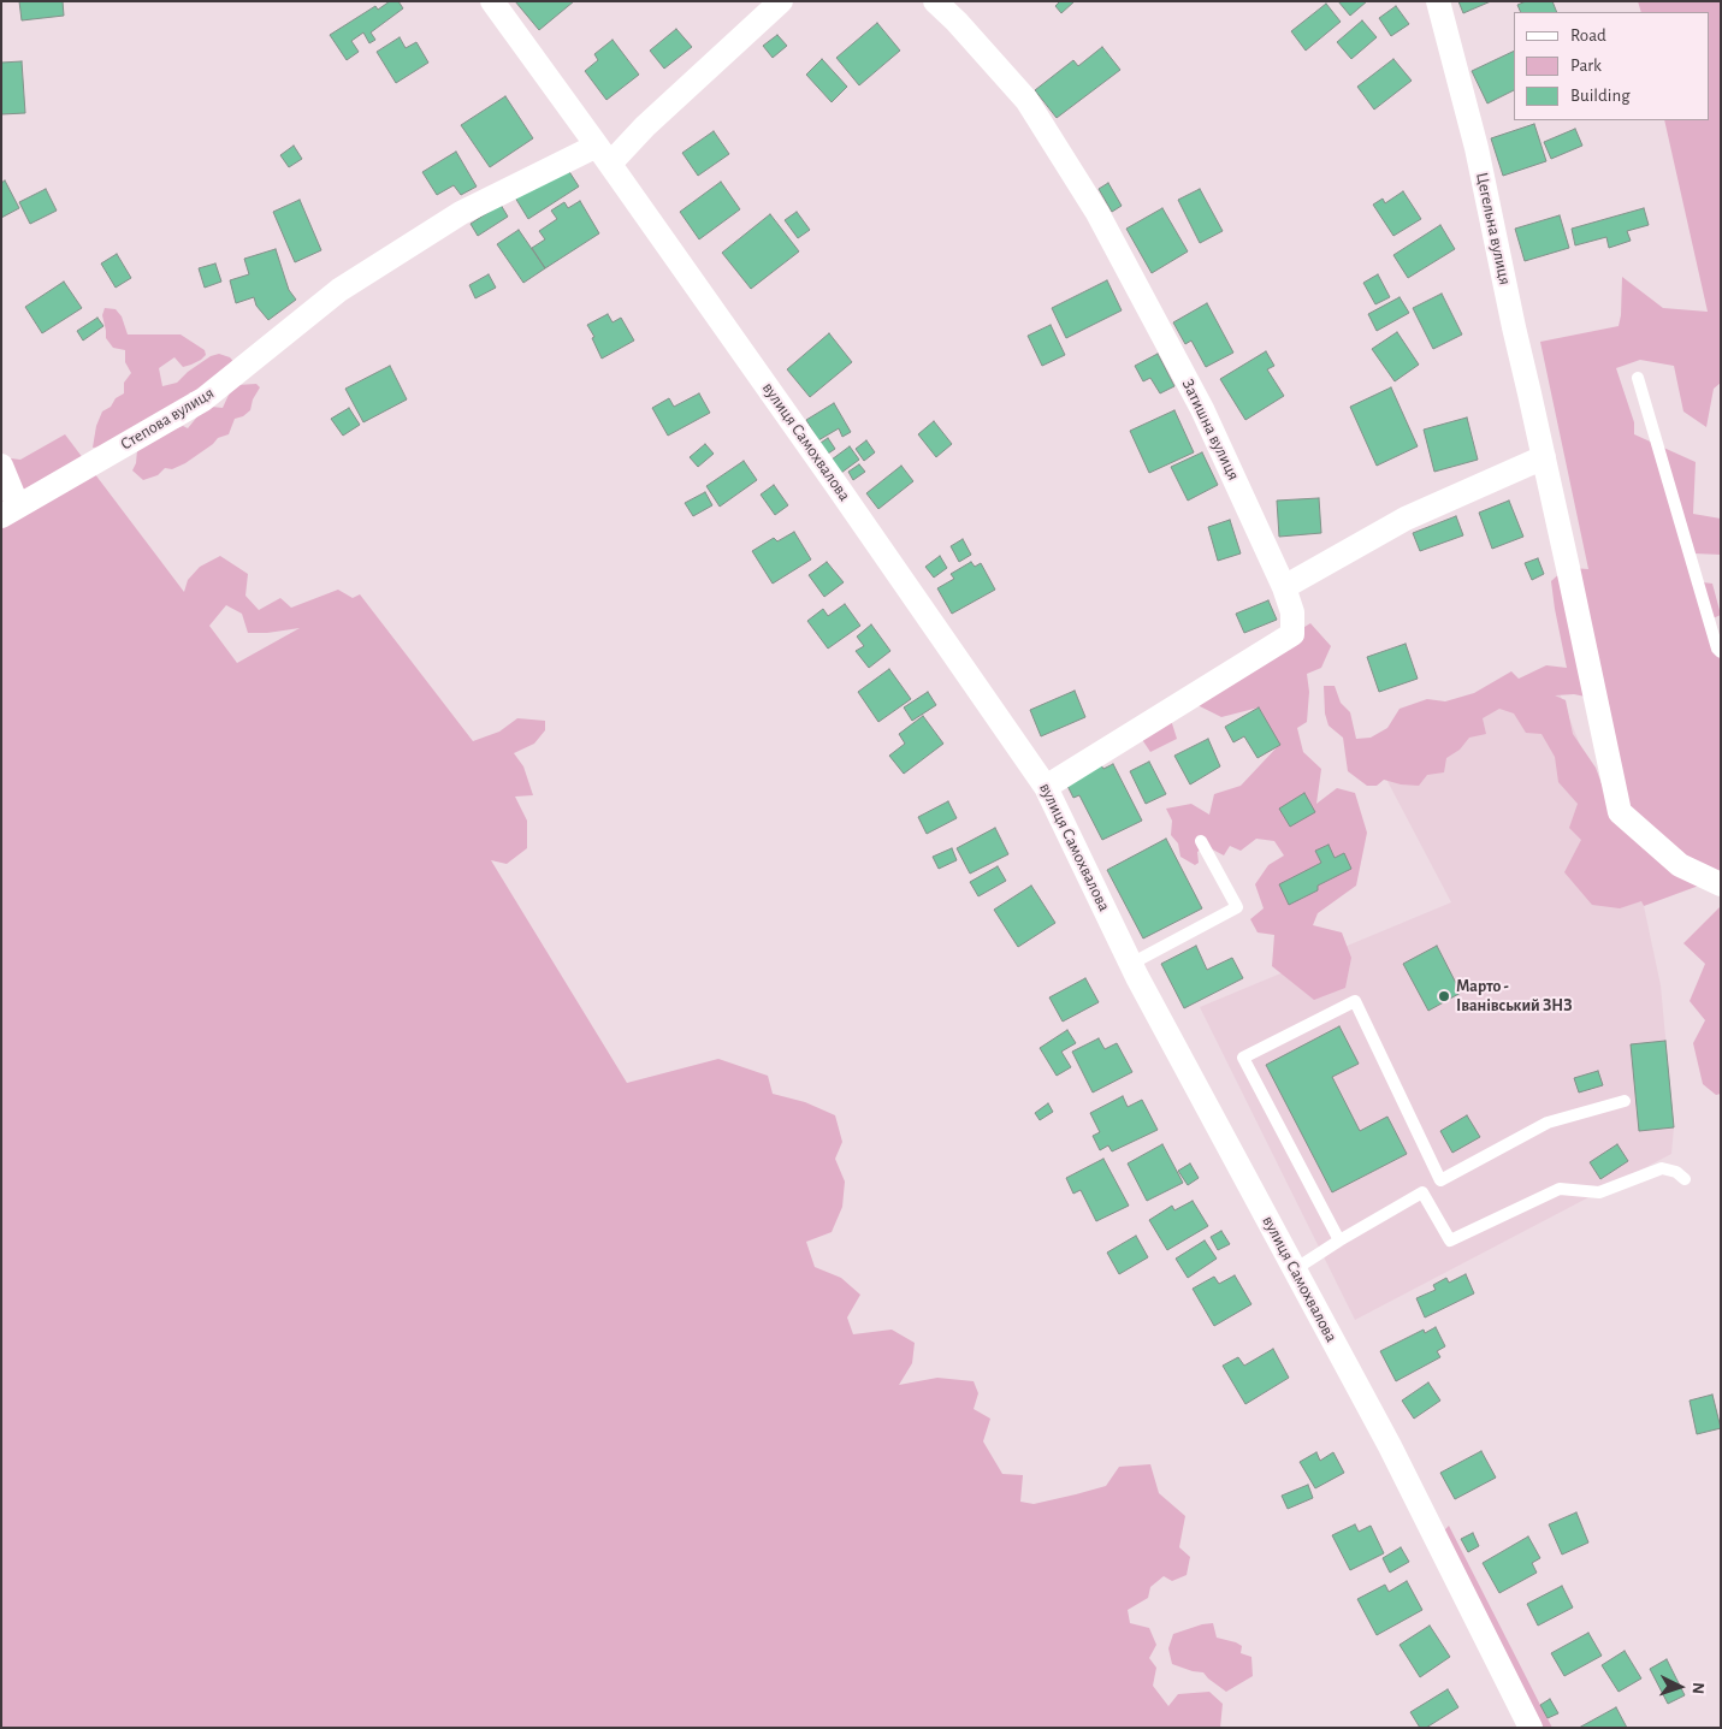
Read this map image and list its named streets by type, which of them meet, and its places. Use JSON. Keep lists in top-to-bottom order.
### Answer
{
  "streets": {
    "street": [
      "Цегельна вулиця",
      "Степова вулиця",
      "Затишна вулиця",
      "вулиця Самохвалова"
    ]
  },
  "crossings": [
    ["Степова вулиця", "вулиця Самохвалова"],
    ["Затишна вулиця", "вулиця Самохвалова"]
  ],
  "places": ["Марто - Іванівський ЗНЗ"],
  "legend": ["Road", "Park", "Building"],
  "north": "right"
}
